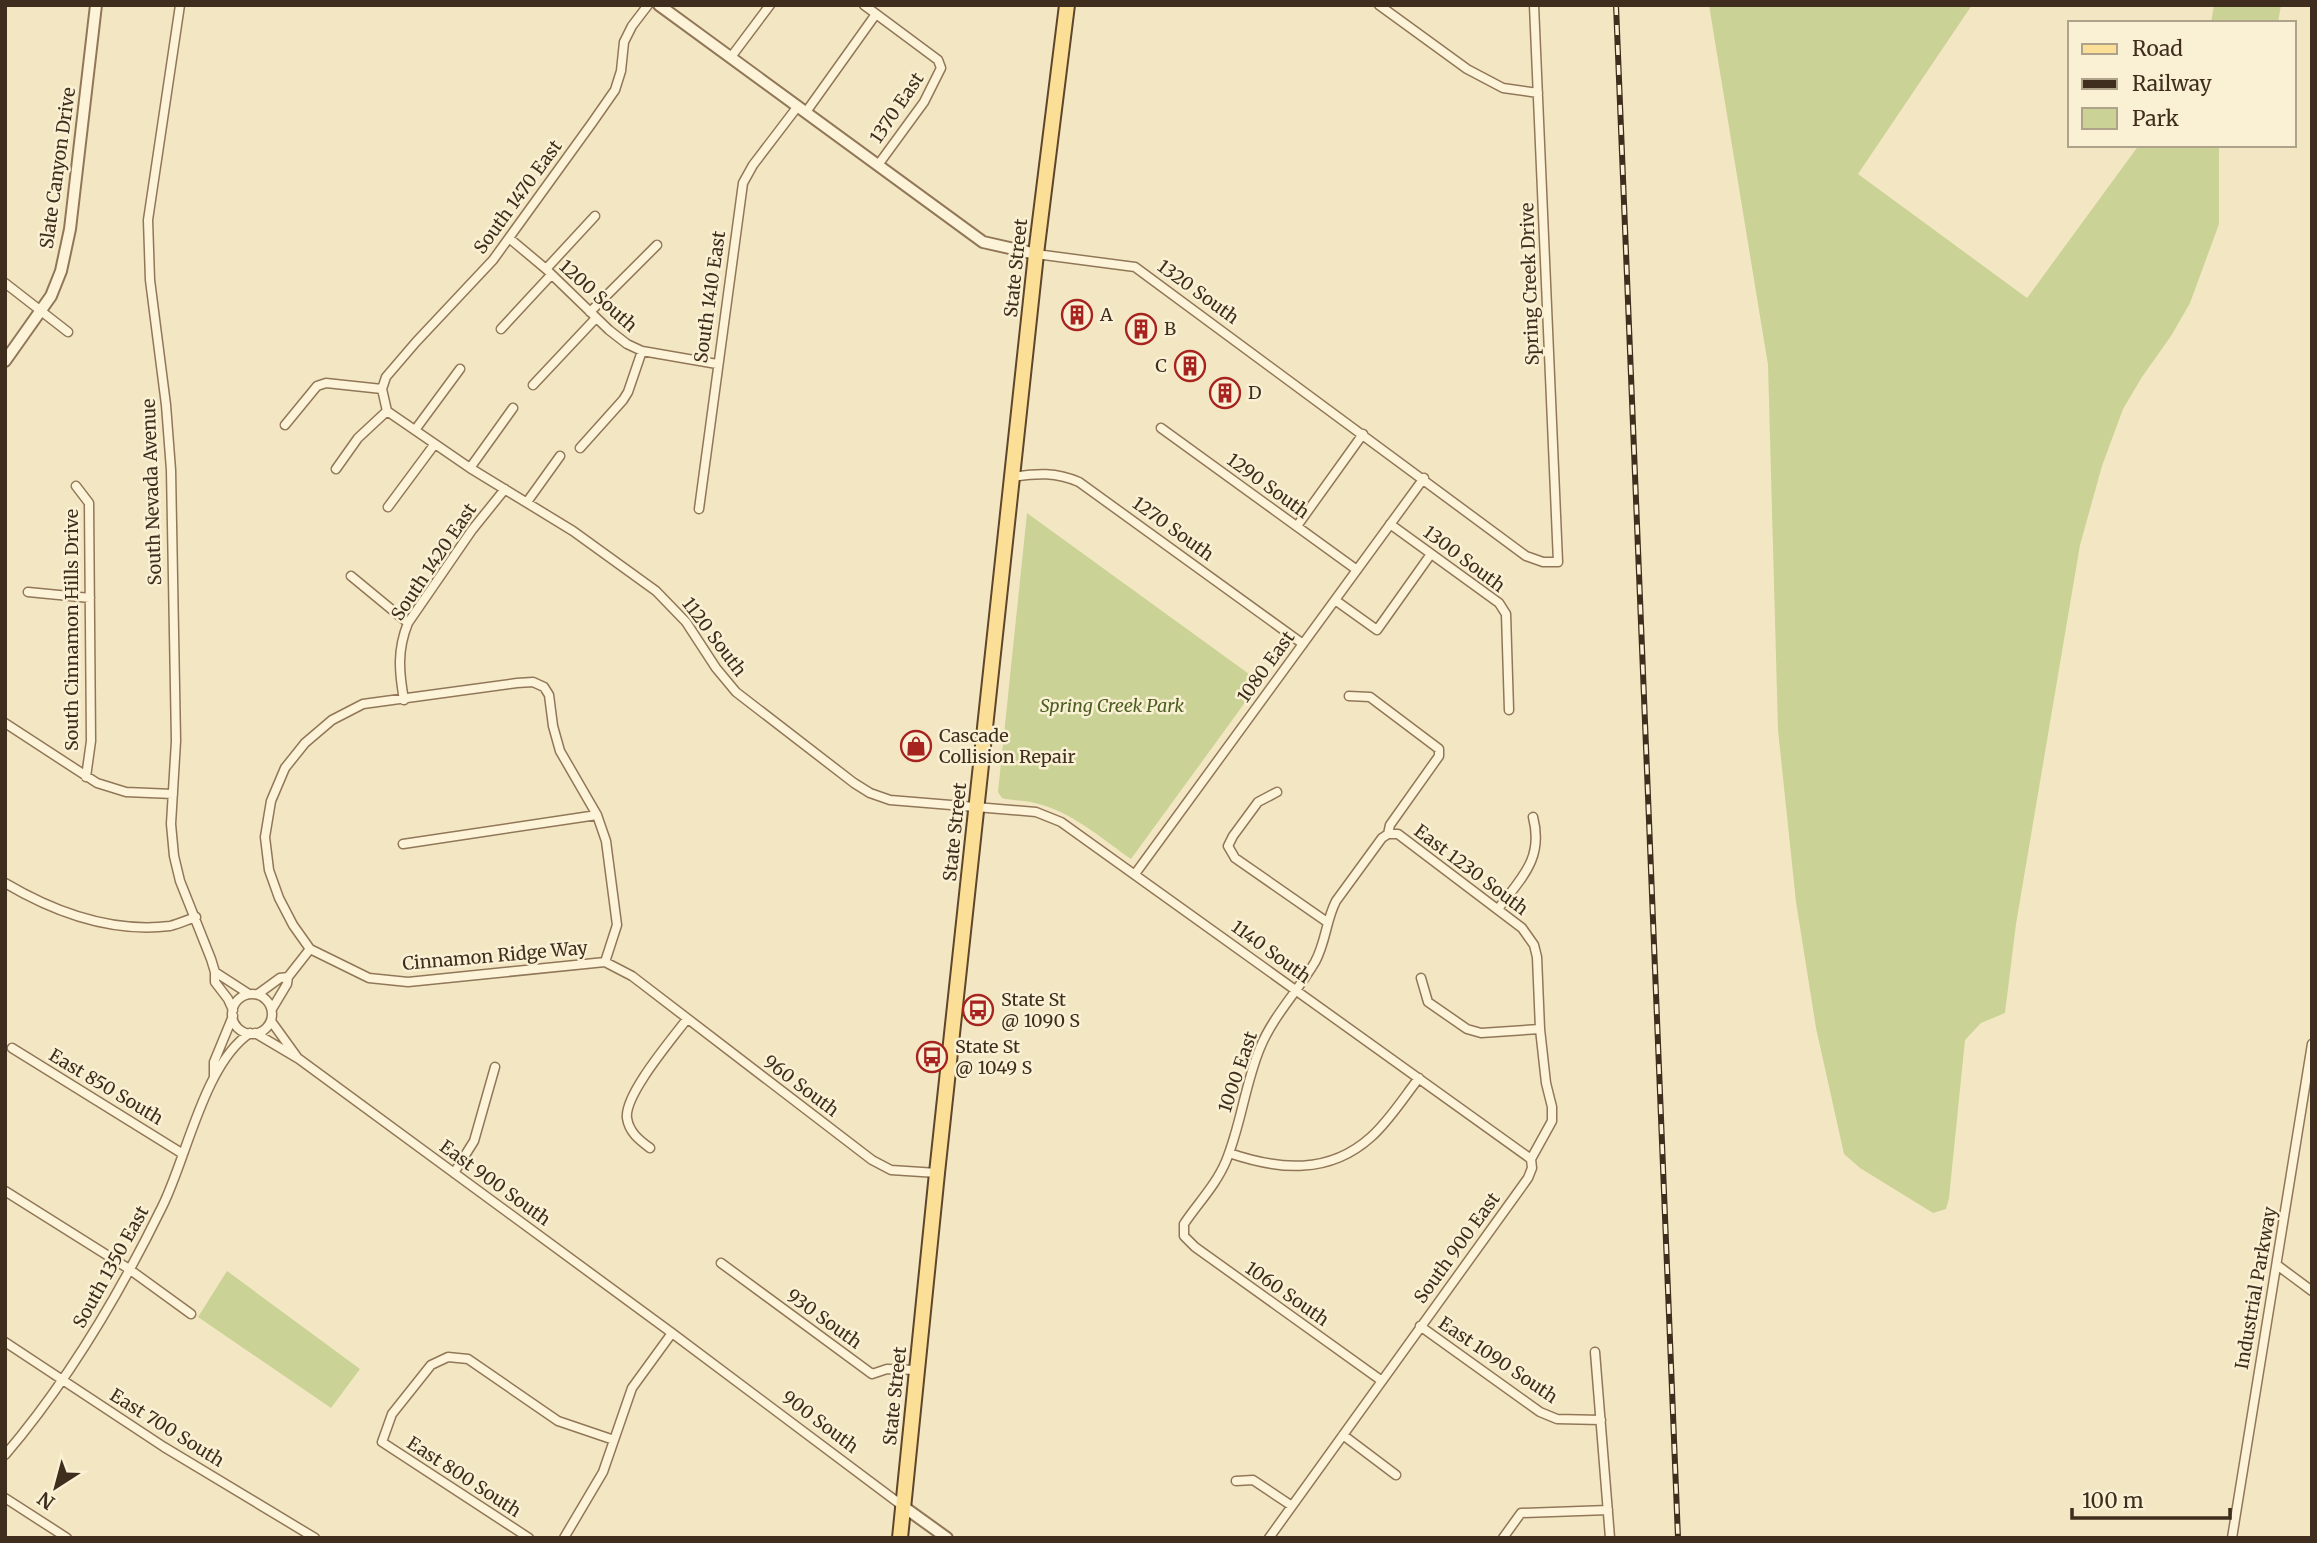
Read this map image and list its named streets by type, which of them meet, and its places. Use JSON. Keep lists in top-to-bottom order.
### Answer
{
  "streets": {
    "main road": ["State Street"],
    "street": [
      "1370 East",
      "Slate Canyon Drive",
      "South 1470 East",
      "Spring Creek Drive",
      "1320 South",
      "1200 South",
      "South 1410 East",
      "1290 South",
      "South Nevada Avenue",
      "1270 South",
      "1300 South",
      "South 1420 East",
      "South Cinnamon Hills Drive",
      "1120 South",
      "1080 East",
      "East 1230 South",
      "1140 South",
      "Cinnamon Ridge Way",
      "1000 East",
      "960 South",
      "East 850 South",
      "East 900 South",
      "South 900 East",
      "South 1350 East",
      "Industrial Parkway",
      "1060 South",
      "930 South",
      "East 1090 South",
      "900 South",
      "East 700 South",
      "East 800 South"
    ]
  },
  "crossings": [
    ["1370 East", "1320 South"],
    ["1370 East", "South 1410 East"],
    ["South 1470 East", "1200 South"],
    ["State Street", "1320 South"],
    ["State Street", "1270 South"],
    ["State Street", "1120 South"],
    ["State Street", "1140 South"],
    ["State Street", "960 South"],
    ["State Street", "930 South"],
    ["State Street", "900 South"],
    ["Spring Creek Drive", "1320 South"],
    ["1320 South", "South 1410 East"],
    ["1320 South", "1080 East"],
    ["1200 South", "South 1410 East"],
    ["1290 South", "1080 East"],
    ["South Nevada Avenue", "East 900 South"],
    ["South Nevada Avenue", "South 1350 East"],
    ["1270 South", "1080 East"],
    ["1300 South", "1080 East"],
    ["South 1420 East", "1120 South"],
    ["1120 South", "1140 South"],
    ["1080 East", "1140 South"],
    ["East 1230 South", "1000 East"],
    ["East 1230 South", "South 900 East"],
    ["1140 South", "1000 East"],
    ["1140 South", "South 900 East"],
    ["Cinnamon Ridge Way", "960 South"],
    ["1000 East", "1060 South"],
    ["East 850 South", "South 1350 East"],
    ["East 900 South", "South 1350 East"],
    ["East 900 South", "900 South"],
    ["South 900 East", "1060 South"],
    ["South 900 East", "East 1090 South"],
    ["South 1350 East", "East 700 South"]
  ],
  "parks": ["Spring Creek Park"],
  "places": {
    "building": [
      "A",
      "B",
      "C",
      "D"
    ],
    "shop": ["Cascade Collision Repair"],
    "bus stop": ["State St @ 1090 S", "State St @ 1049 S"]
  },
  "legend": ["Road", "Railway", "Park"],
  "scale_bar": "100 m",
  "north": "bottom left"
}
